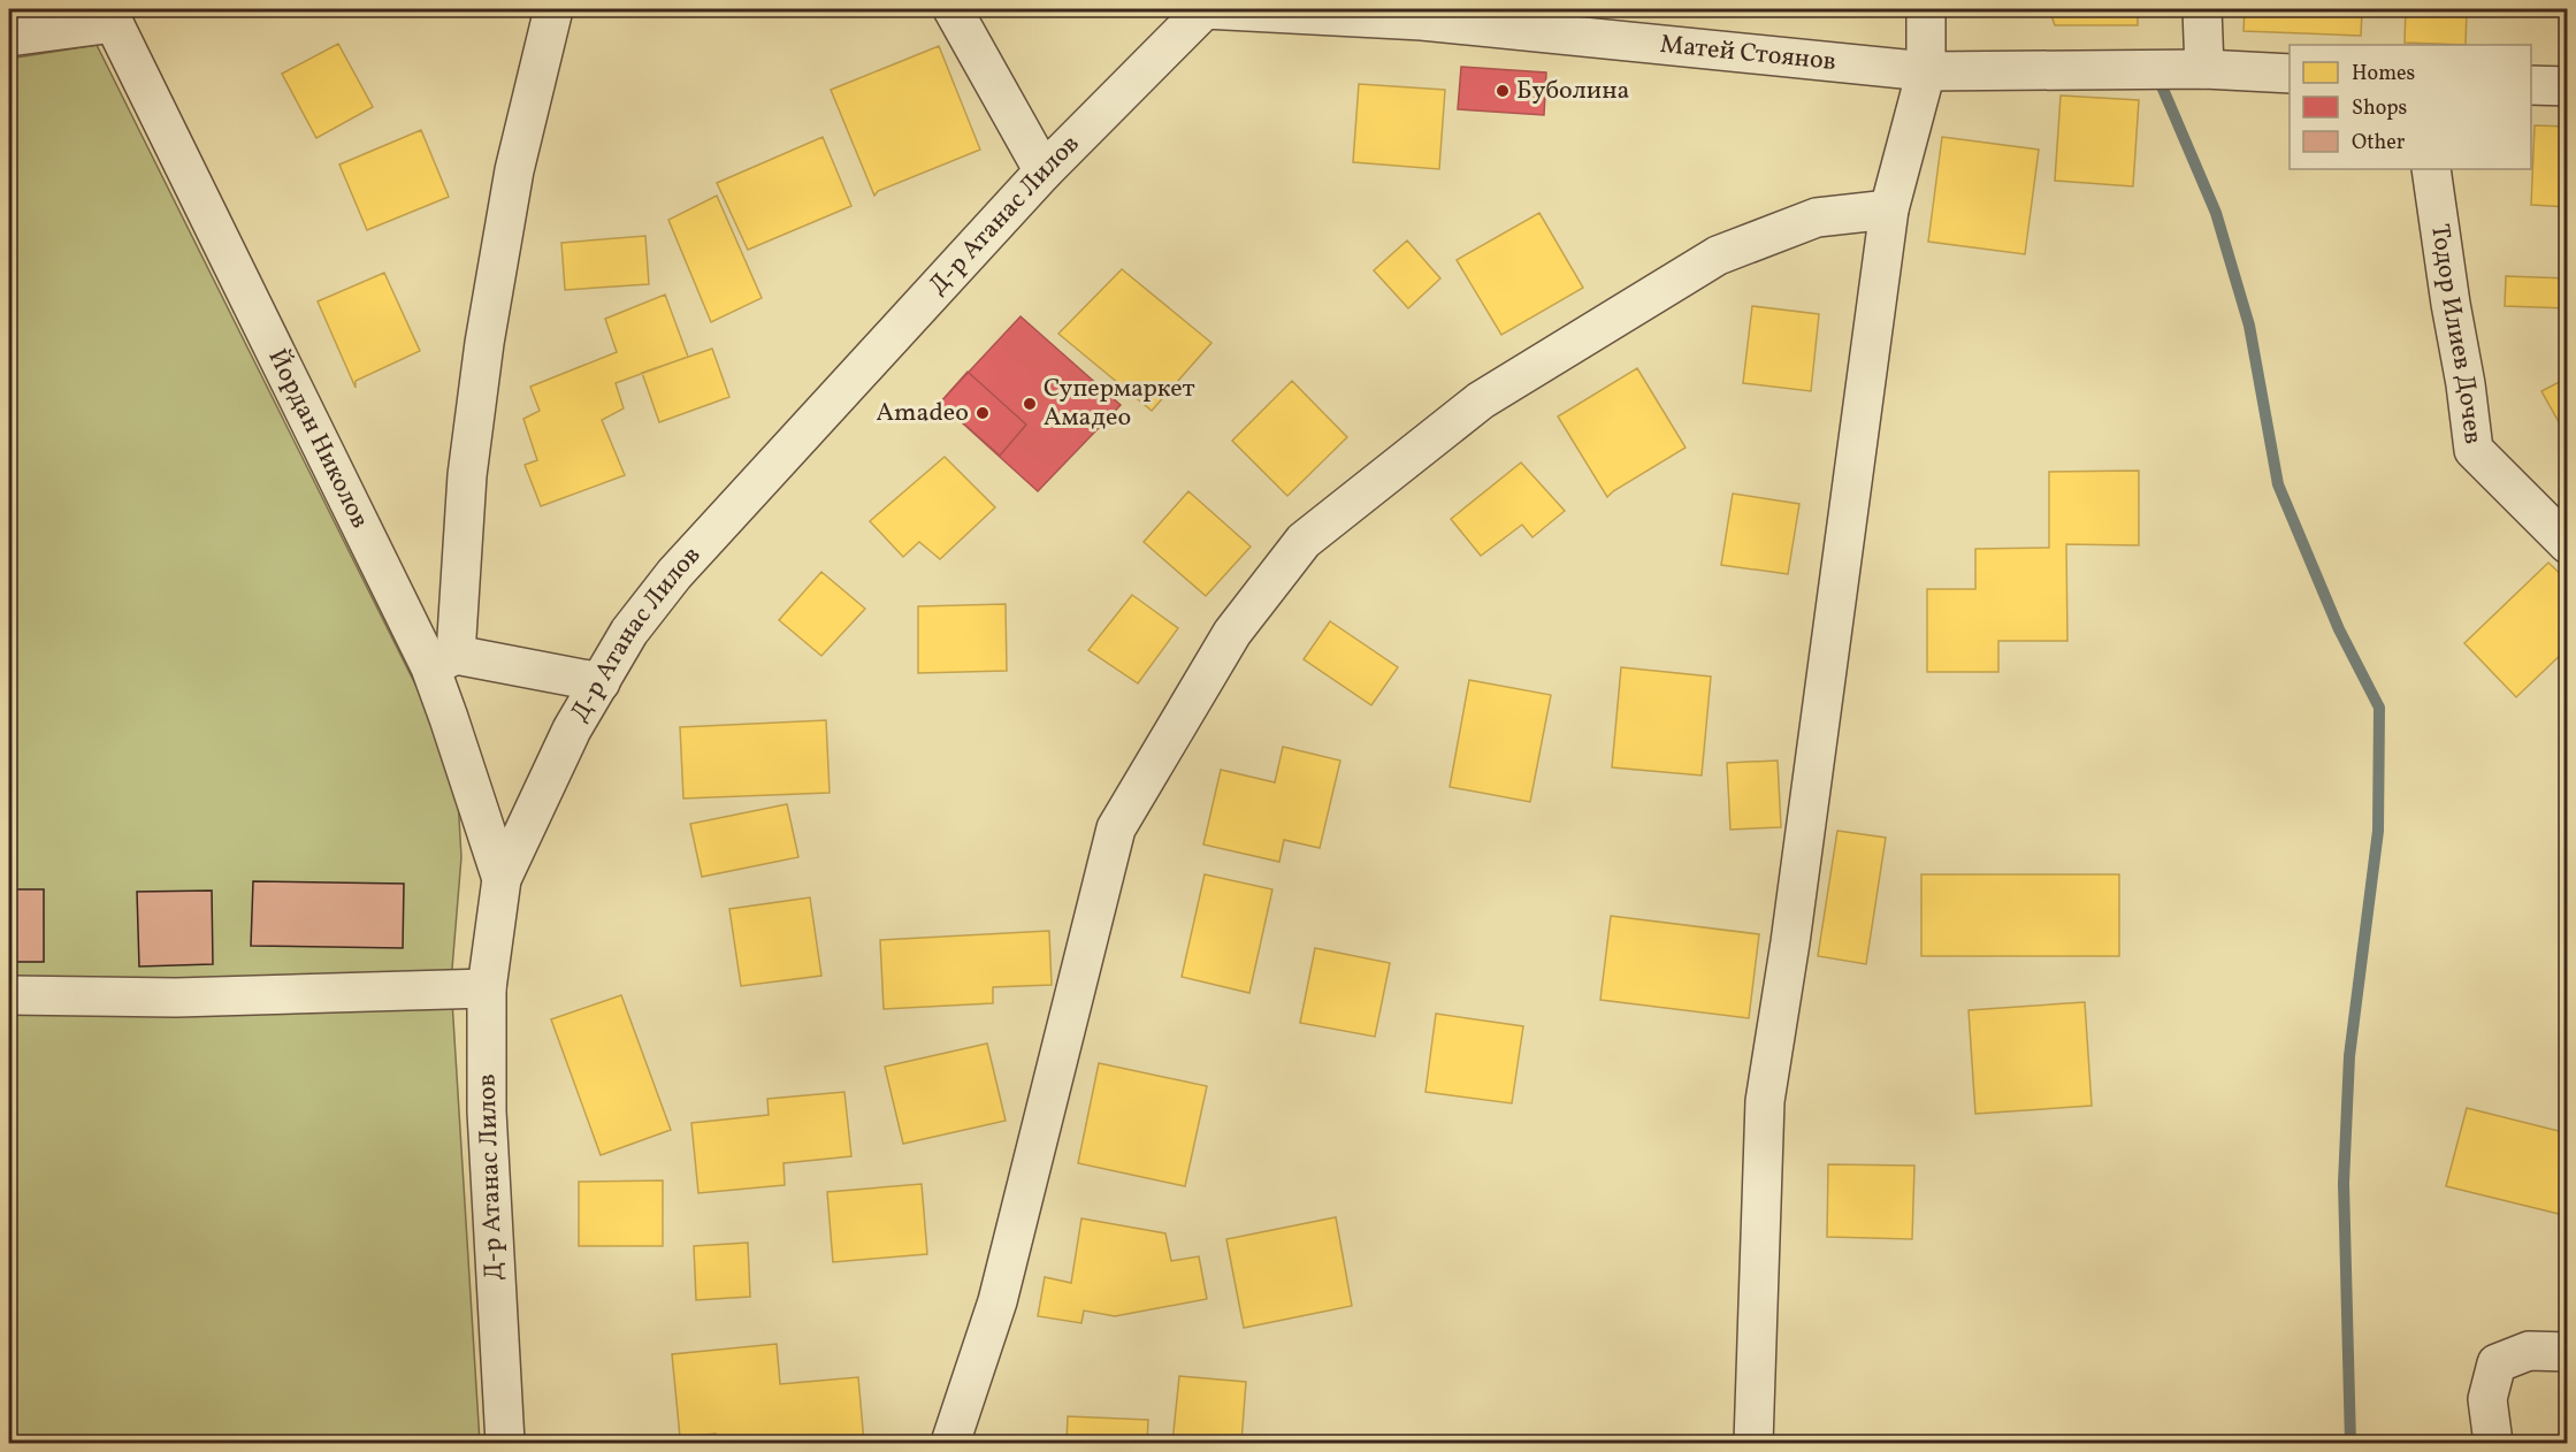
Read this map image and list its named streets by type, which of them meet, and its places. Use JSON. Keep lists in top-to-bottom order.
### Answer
{
  "streets": {
    "street": [
      "Матей Стоянов",
      "Д-р Атанас Лилов",
      "Тодор Илиев Дочев",
      "Йордан Николов"
    ]
  },
  "crossings": [
    ["Матей Стоянов", "Д-р Атанас Лилов"],
    ["Д-р Атанас Лилов", "Йордан Николов"]
  ],
  "places": ["Буболина", "Супермаркет Амадео", "Amadeo"],
  "legend": ["Homes", "Shops", "Other"]
}
